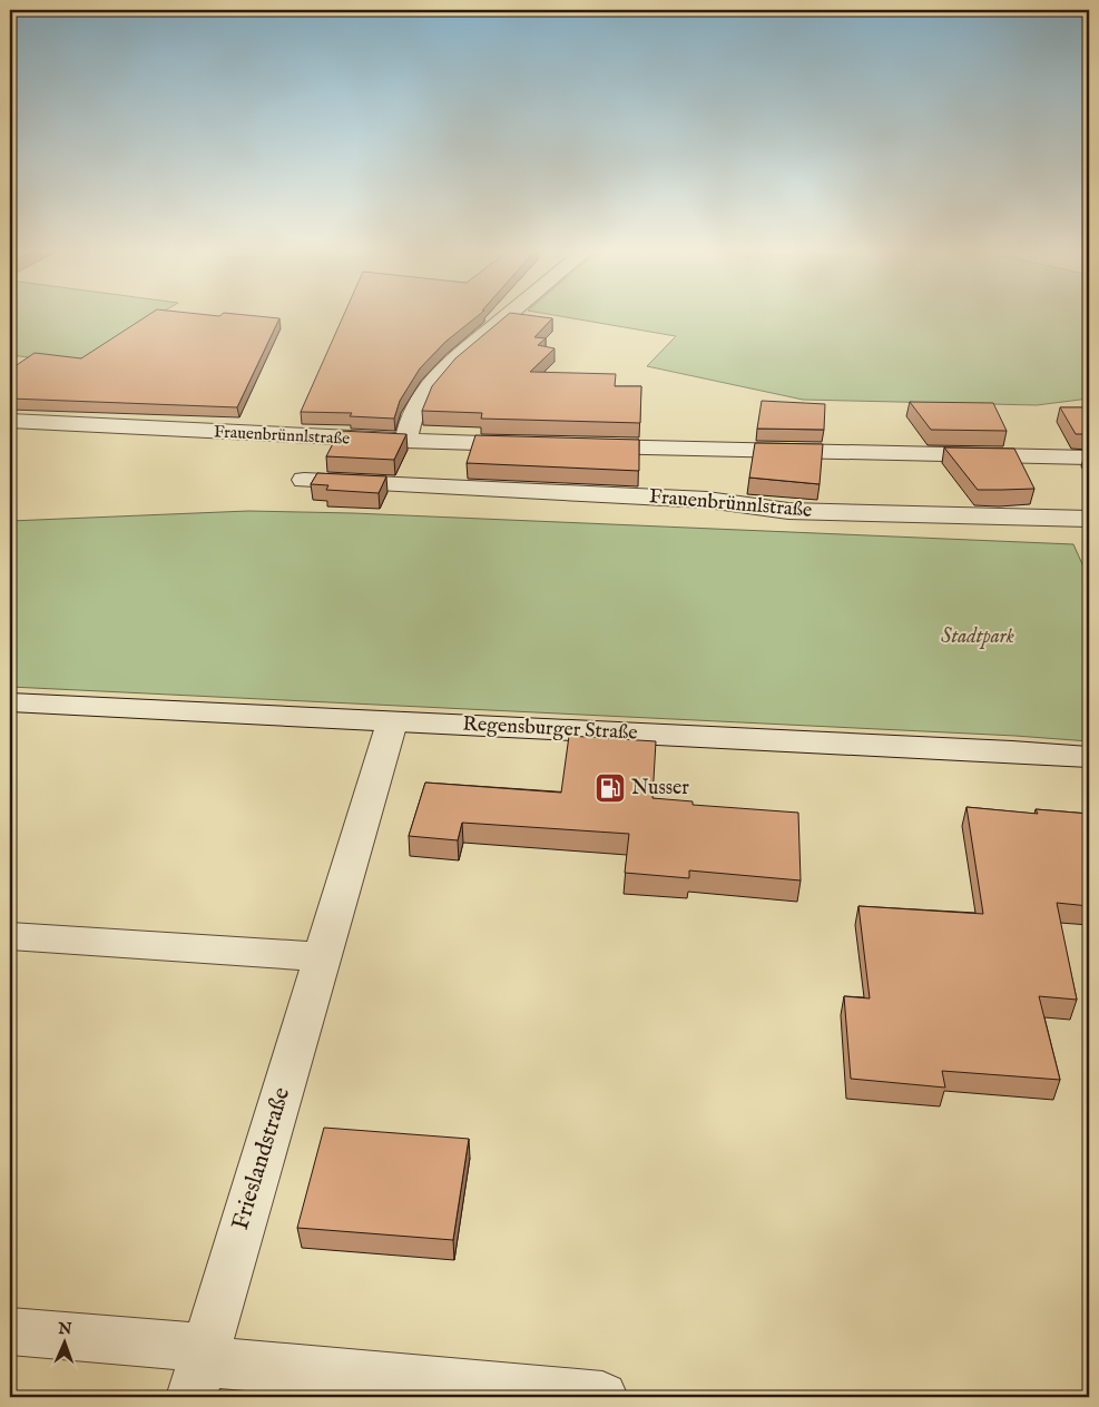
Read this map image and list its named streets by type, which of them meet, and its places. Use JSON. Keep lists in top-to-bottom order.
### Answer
{
  "streets": {
    "street": ["Frauenbrünnlstraße", "Regensburger Straße", "Frieslandstraße"]
  },
  "crossings": [
    ["Regensburger Straße", "Frieslandstraße"]
  ],
  "parks": ["Stadtpark"],
  "places": {
    "fuel station": ["Nusser"]
  },
  "north": "top"
}
